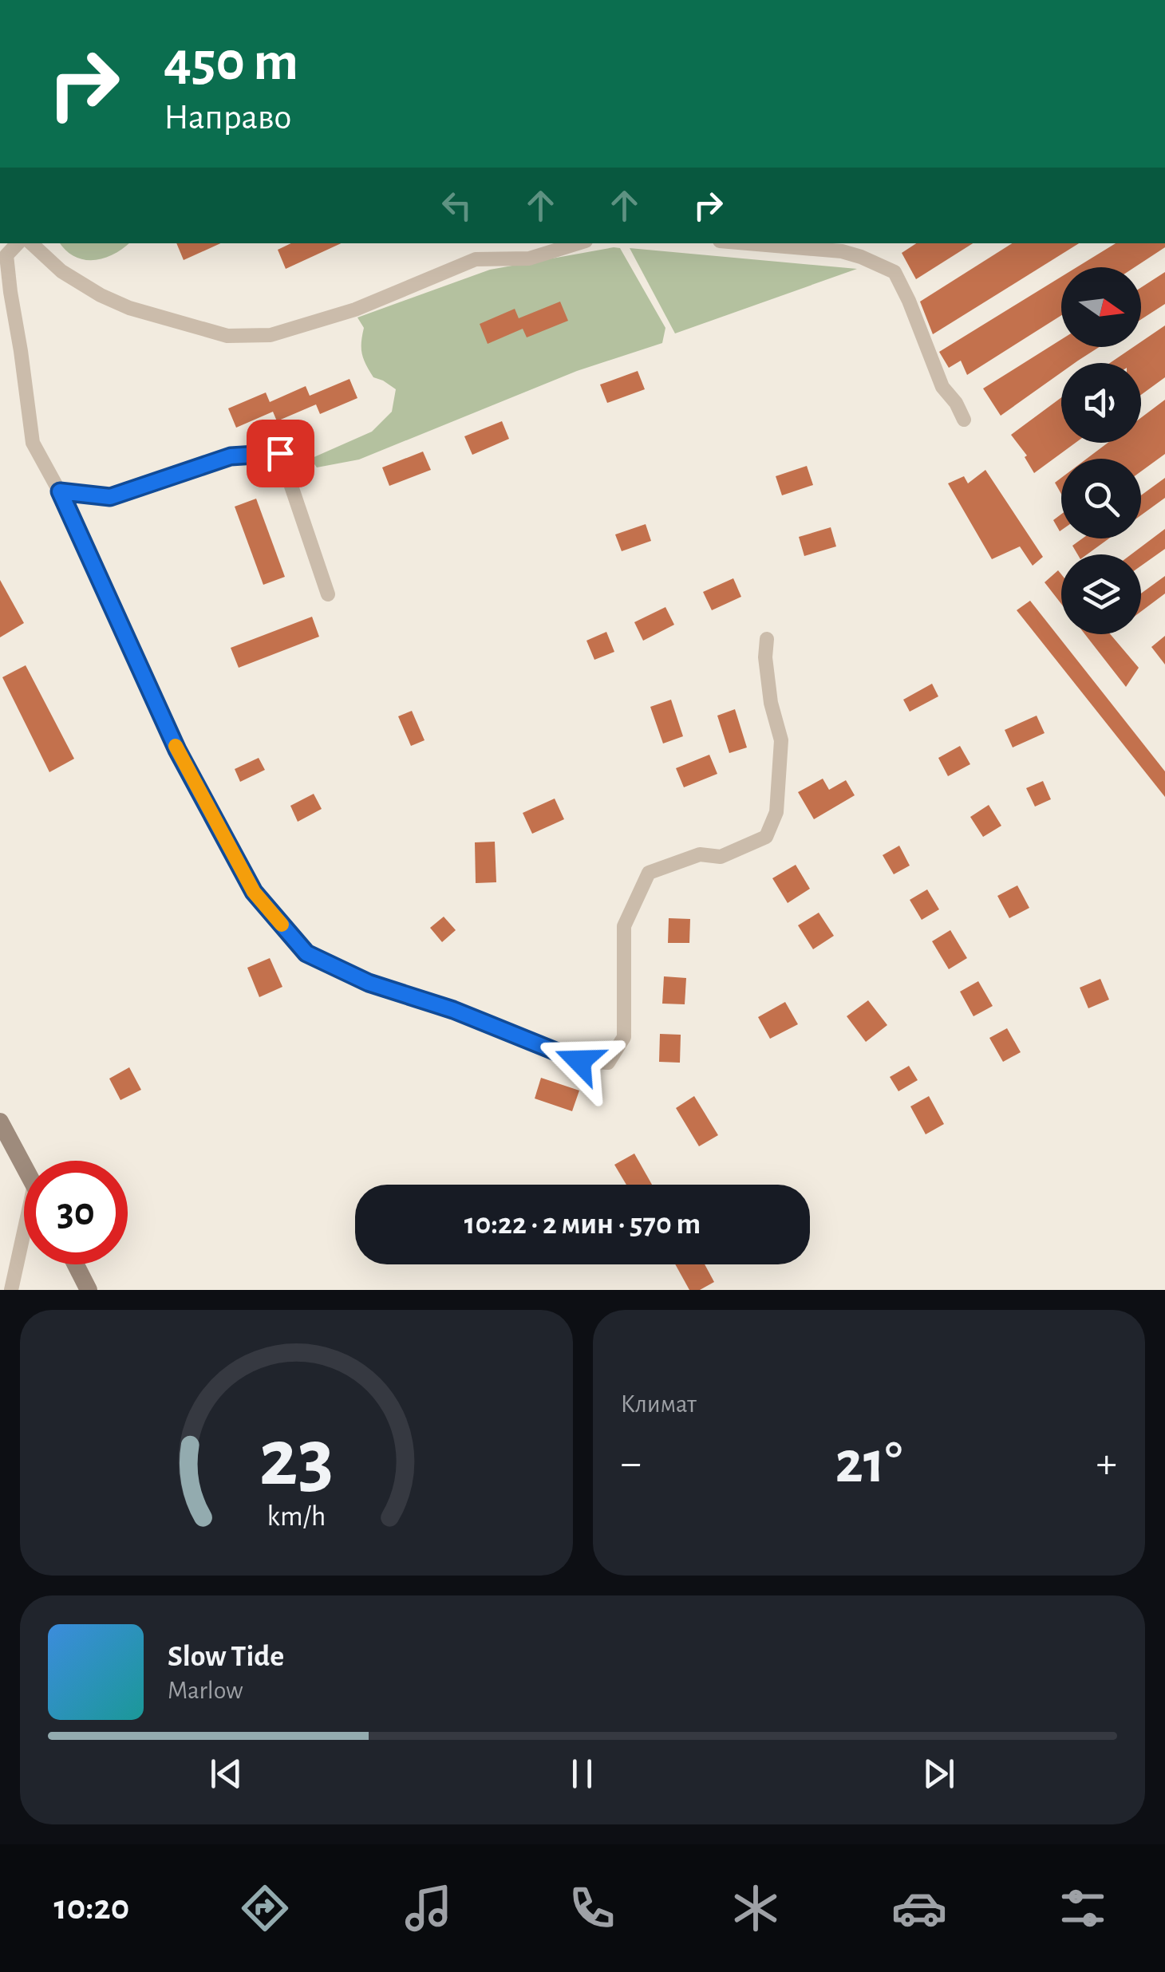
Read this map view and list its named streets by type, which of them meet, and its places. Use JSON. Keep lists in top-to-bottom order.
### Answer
{
  "north": "right",
  "page": {
    "turn": ["450 m", "Направо"],
    "limit": "30",
    "trip": "10:22 · 2 мин · 570 m",
    "tile": "Климат",
    "heat": ["−", "21°", "+"],
    "song": ["Slow Tide", "Marlow"],
    "tabs": "10:20",
    "gauge": ["23", "km/h"]
  }
}
